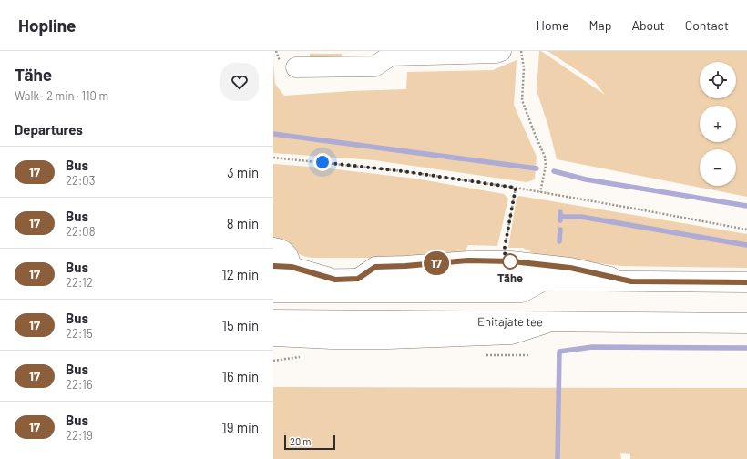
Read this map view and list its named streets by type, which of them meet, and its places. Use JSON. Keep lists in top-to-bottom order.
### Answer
{
  "streets": {
    "main road": ["Ehitajate tee"]
  },
  "places": ["Tähe"],
  "lines": ["bus line 17"],
  "scale_bar": "20 m",
  "page": {
    "header": "Hopline",
    "nav": [
      "Home",
      "Map",
      "About",
      "Contact"
    ],
    "heading": [
      ["Tähe", "Walk · 2 min · 110 m"],
      "Departures"
    ],
    "on_map": "17",
    "map_buttons": ["+", "−"],
    "list": [
      {
        "mark": "17",
        "name": "Bus",
        "note": "22:03",
        "value": "3 min"
      },
      {
        "mark": "17",
        "name": "Bus",
        "note": "22:08",
        "value": "8 min"
      },
      {
        "mark": "17",
        "name": "Bus",
        "note": "22:12",
        "value": "12 min"
      },
      {
        "mark": "17",
        "name": "Bus",
        "note": "22:15",
        "value": "15 min"
      },
      {
        "mark": "17",
        "name": "Bus",
        "note": "22:16",
        "value": "16 min"
      },
      {
        "mark": "17",
        "name": "Bus",
        "note": "22:19",
        "value": "19 min"
      }
    ],
    "scale": "20 m"
  }
}
